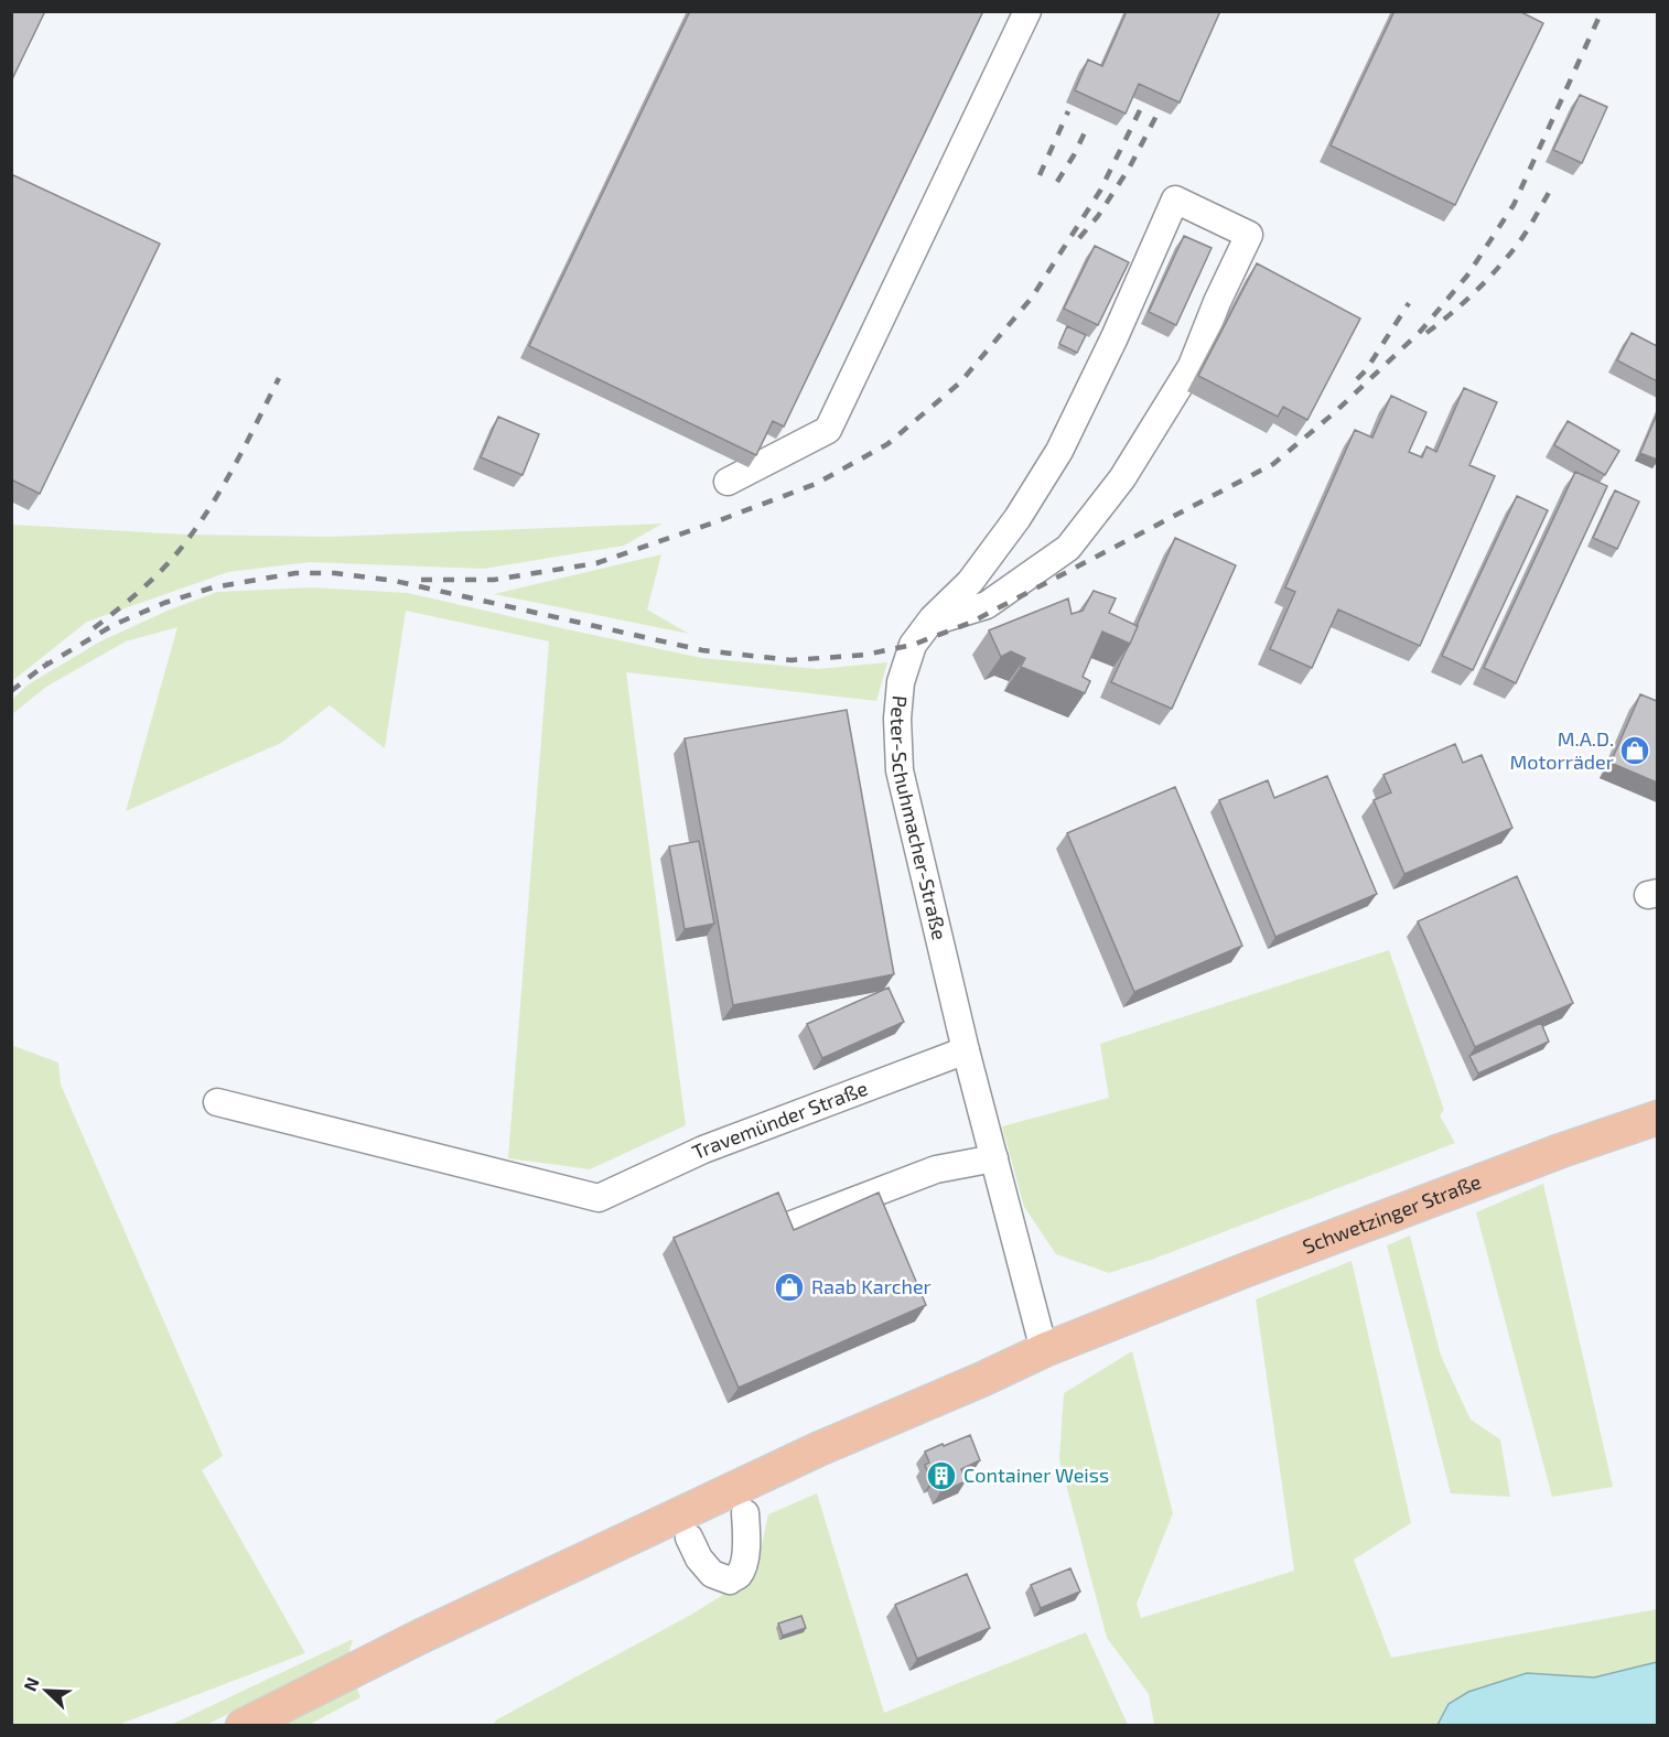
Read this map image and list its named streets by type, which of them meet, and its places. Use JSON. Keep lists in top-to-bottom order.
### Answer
{
  "streets": {
    "main road": ["Schwetzinger Straße"],
    "lane": ["Peter-Schuhmacher-Straße", "Travemünder Straße"]
  },
  "crossings": [
    ["Peter-Schuhmacher-Straße", "Travemünder Straße"],
    ["Peter-Schuhmacher-Straße", "Schwetzinger Straße"]
  ],
  "places": {
    "shop": ["M.A.D. Motorräder", "Raab Karcher"],
    "building": ["Container Weiss"]
  },
  "north": "top left"
}
